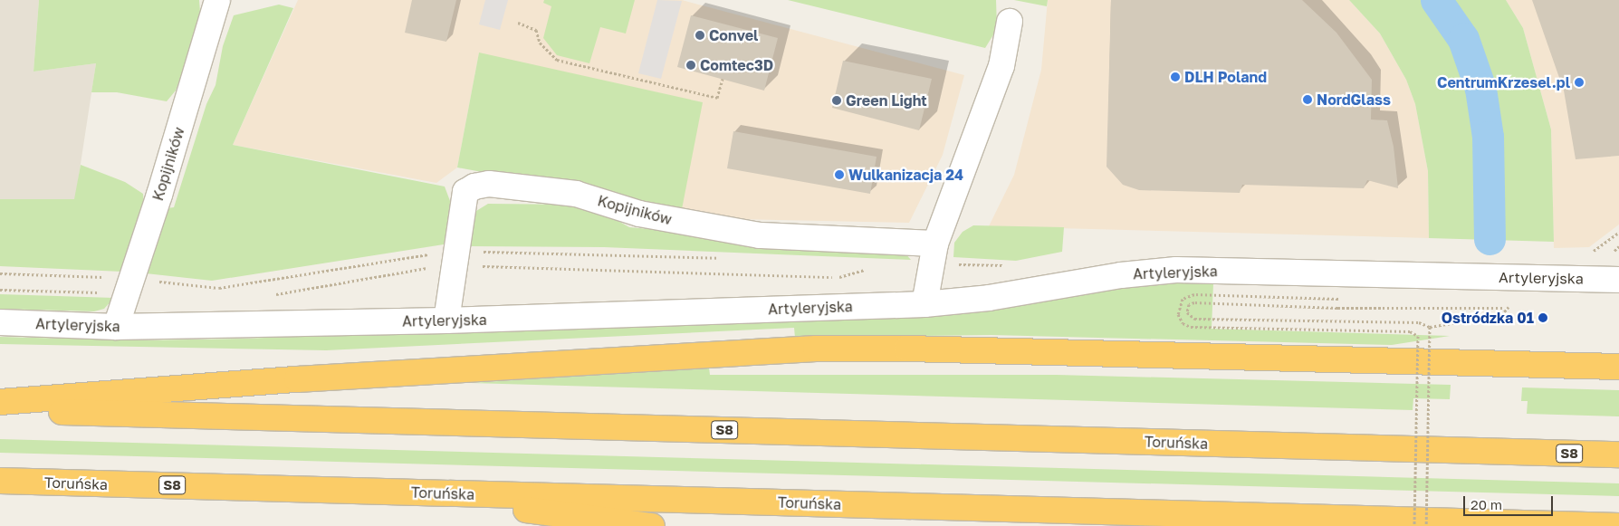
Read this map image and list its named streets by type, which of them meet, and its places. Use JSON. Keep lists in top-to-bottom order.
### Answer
{
  "streets": {
    "highway": ["S8", "Toruńska"],
    "street": ["Kopijników", "Artyleryjska"]
  },
  "crossings": [
    ["Kopijników", "Artyleryjska"]
  ],
  "places": [
    "Convel",
    "Comtec3D",
    "DLH Poland",
    "CentrumKrzesel.pl",
    "NordGlass",
    "Green Light",
    "Wulkanizacja 24",
    "Ostródzka 01"
  ],
  "scale_bar": "20 m"
}
